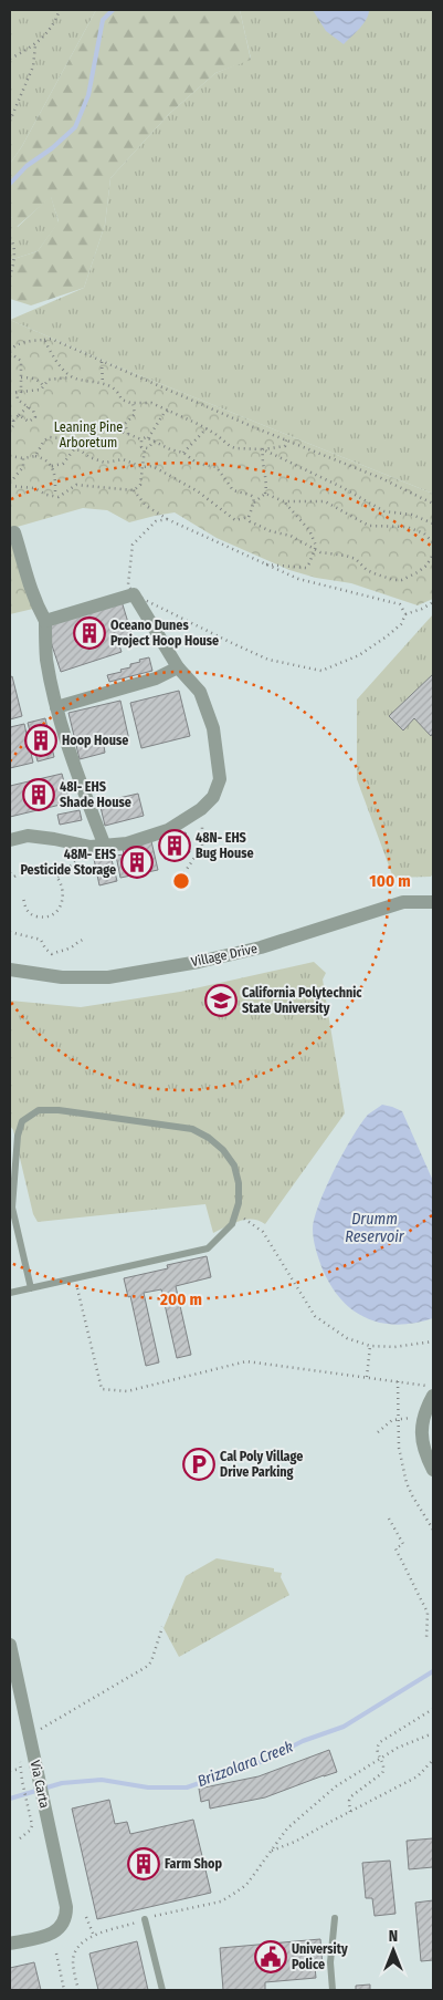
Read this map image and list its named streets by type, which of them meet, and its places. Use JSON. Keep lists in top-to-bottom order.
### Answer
{
  "streets": {
    "street": ["Village Drive", "Via Carta"]
  },
  "water": ["Drumm Reservoir", "Brizzolara Creek"],
  "parks": ["Leaning Pine Arboretum"],
  "places": {
    "building": [
      "Oceano Dunes Project Hoop House",
      "Hoop House",
      "48I- EHS Shade House",
      "48N- EHS Bug House",
      "48M- EHS Pesticide Storage",
      "Farm Shop"
    ],
    "school or university": ["California Polytechnic State University"],
    "parking": ["Cal Poly Village Drive Parking"],
    "public building": ["University Police"]
  },
  "north": "top",
  "rings": ["100 m", "200 m"]
}
